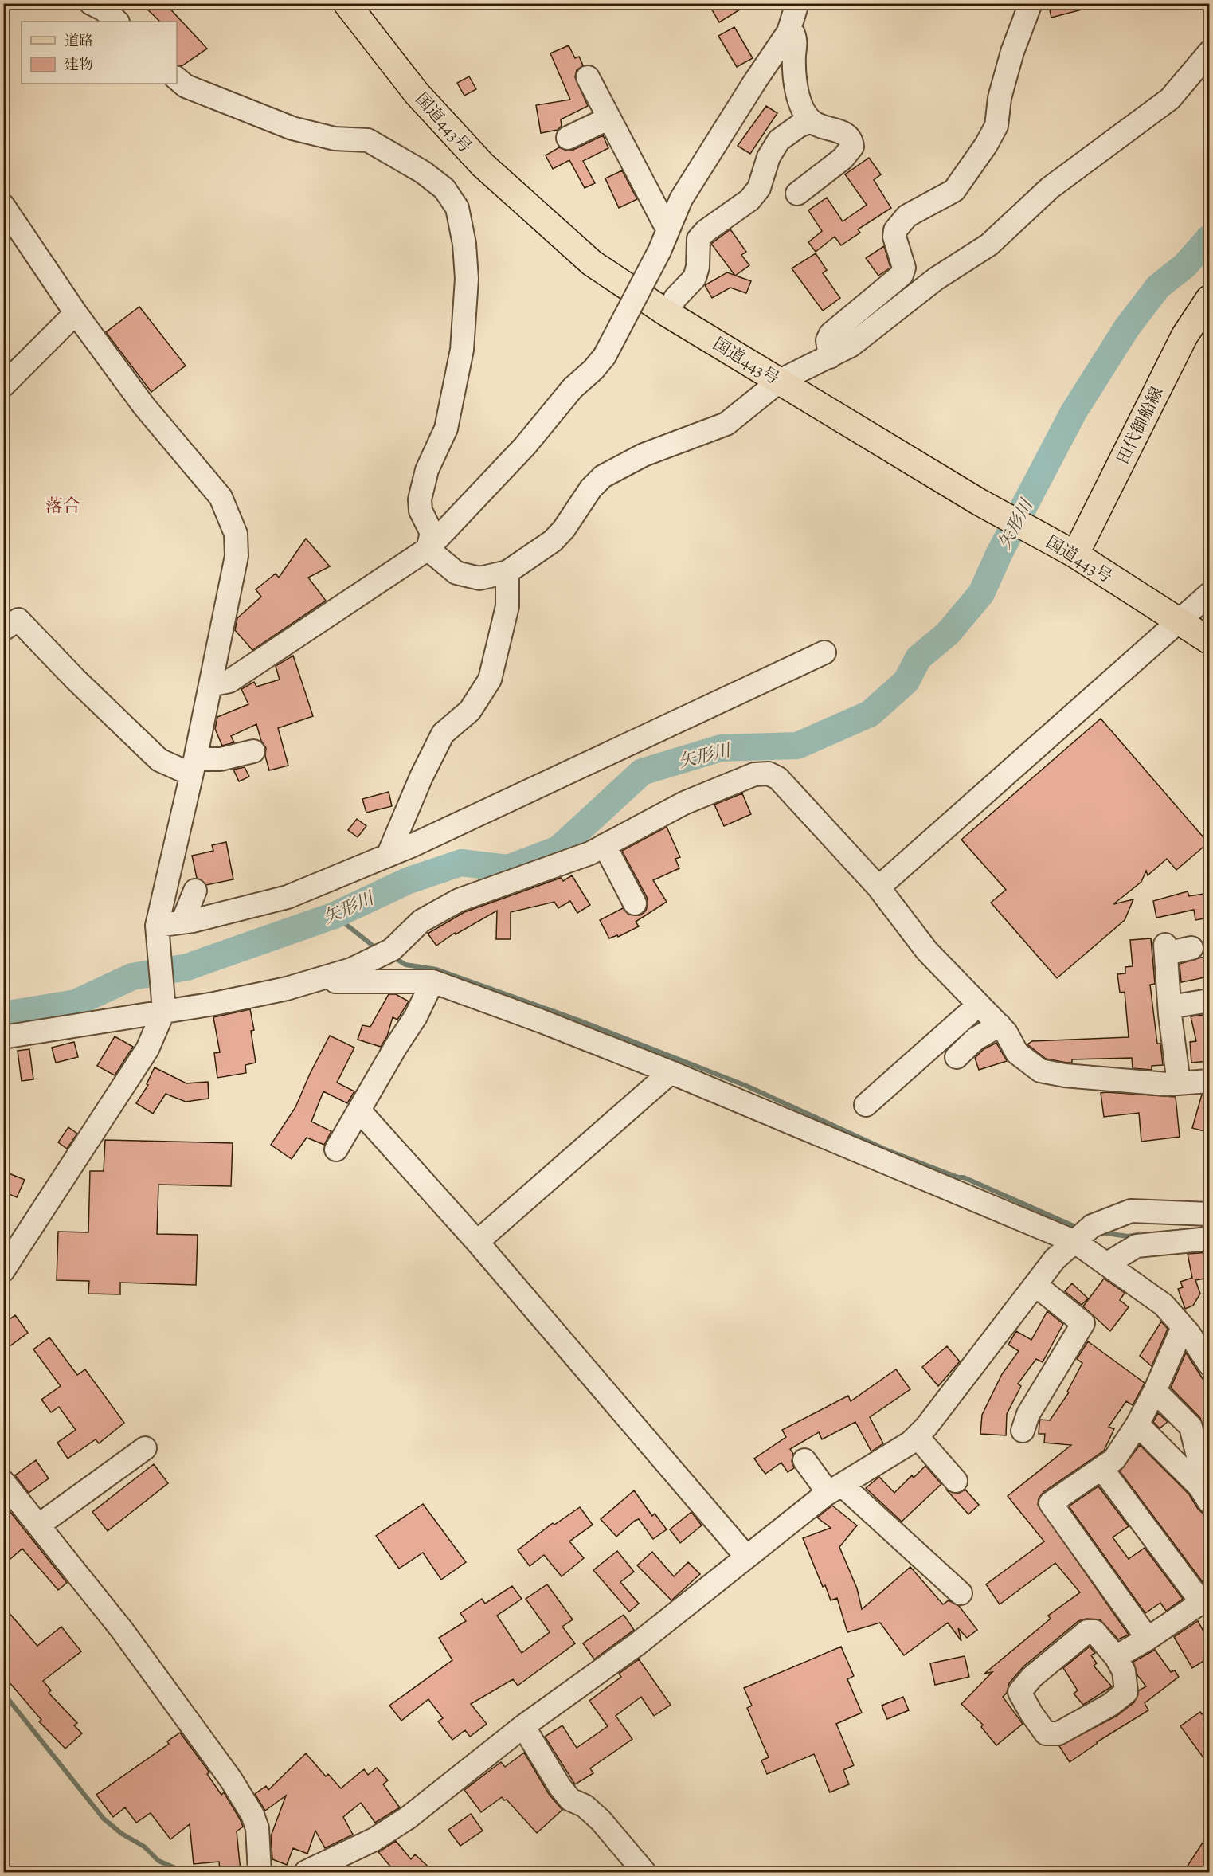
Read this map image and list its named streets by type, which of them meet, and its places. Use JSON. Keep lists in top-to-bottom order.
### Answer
{
  "streets": {
    "main road": ["国道443号", "田代御船線"]
  },
  "crossings": [
    ["国道443号", "田代御船線"]
  ],
  "districts": ["落合"],
  "water": ["矢形川"],
  "legend": ["道路", "建物"]
}
